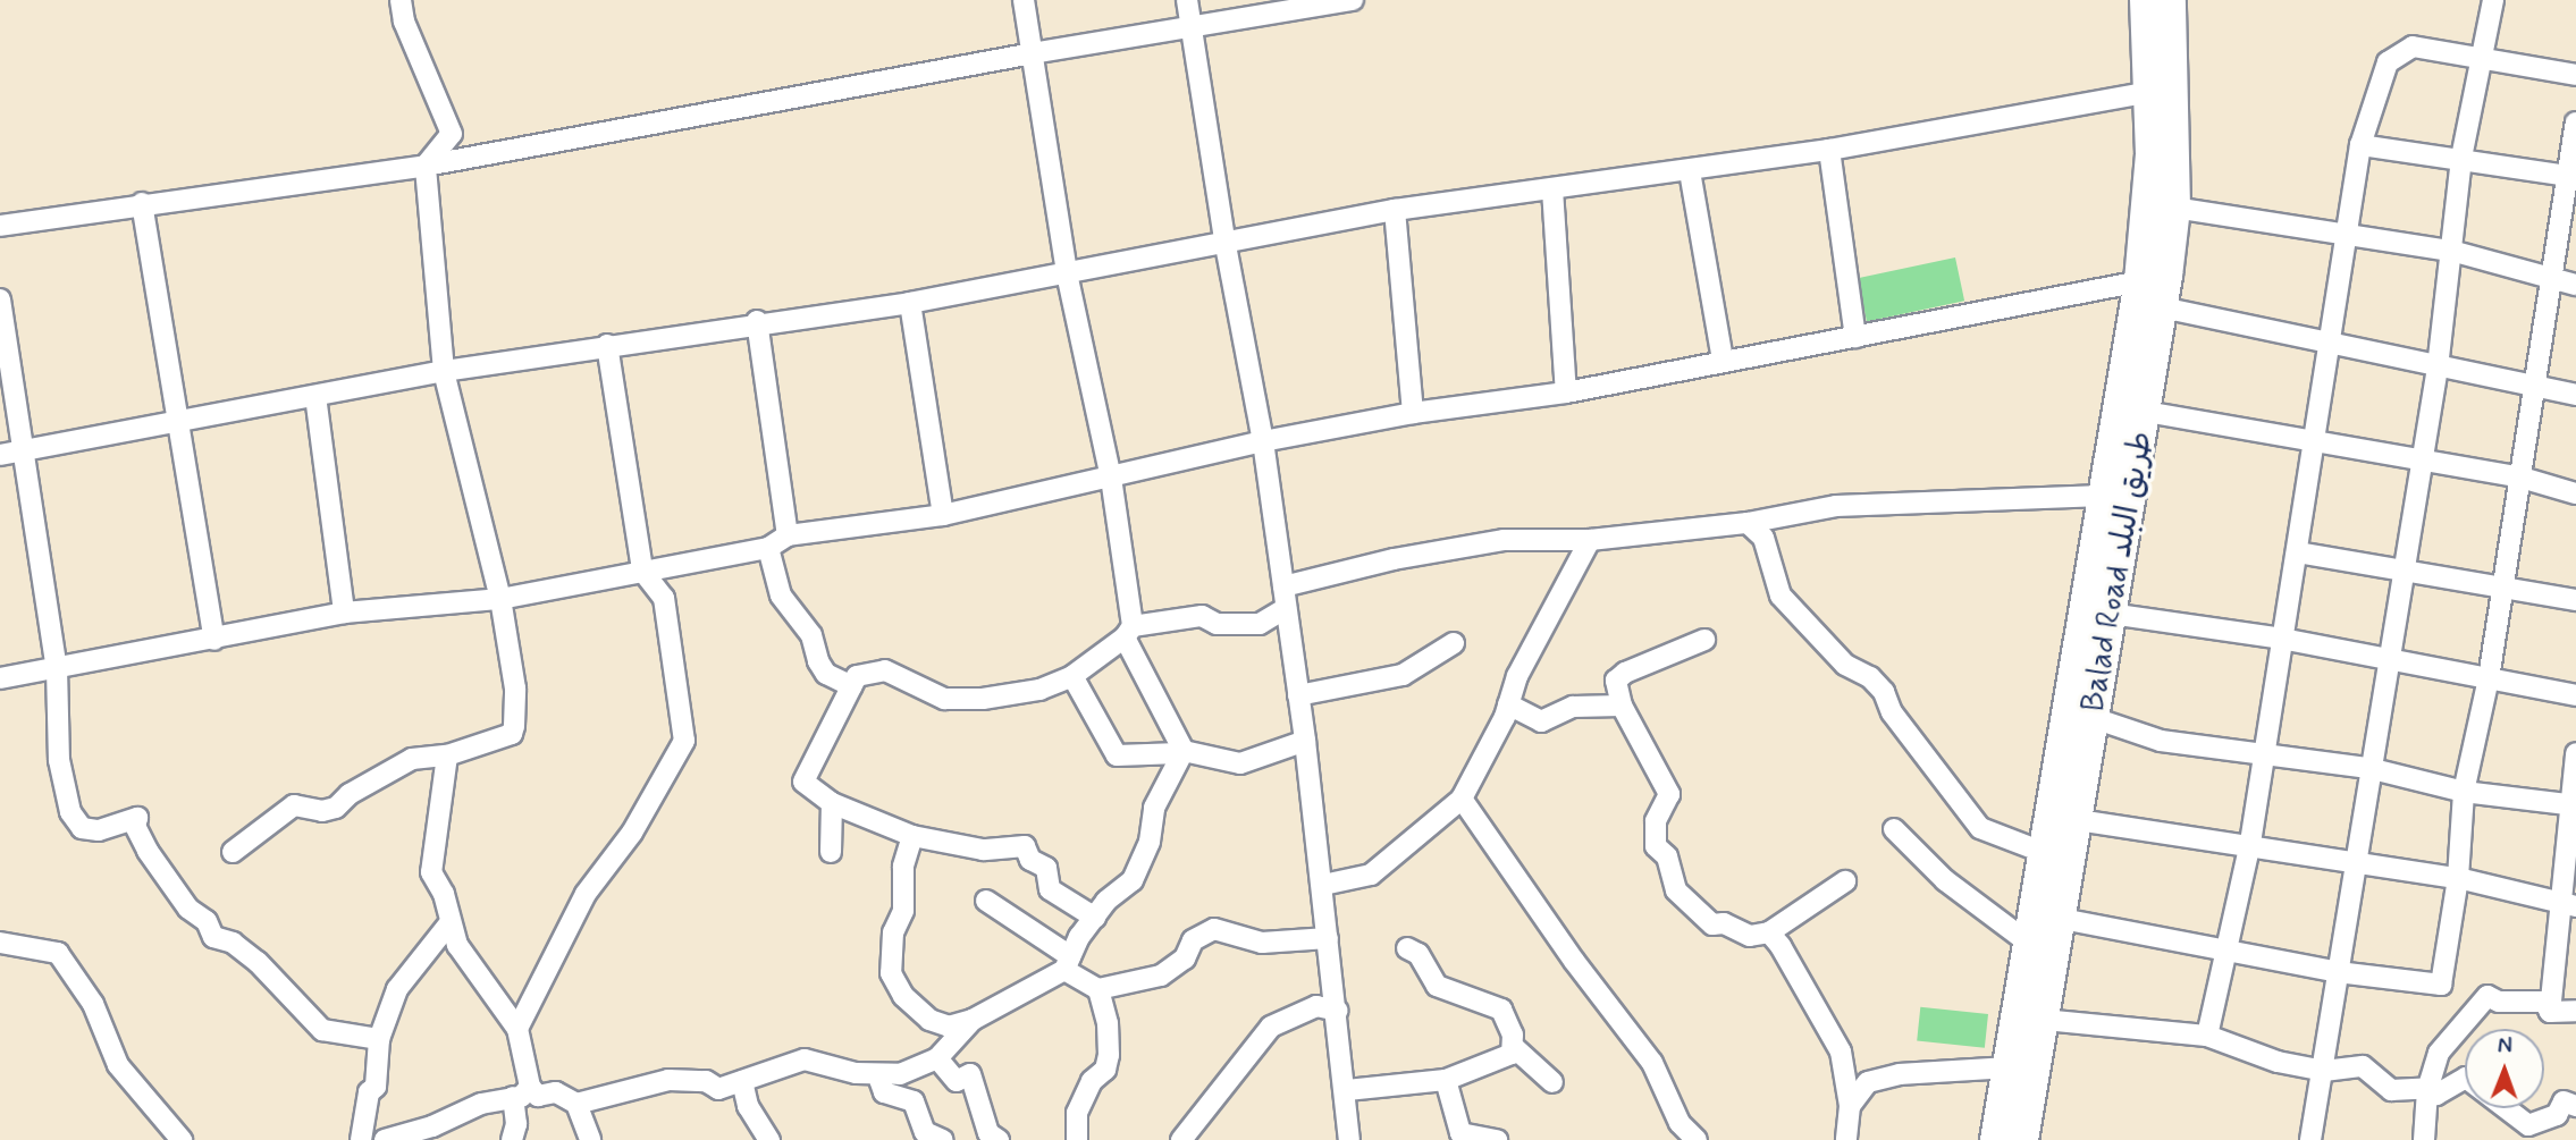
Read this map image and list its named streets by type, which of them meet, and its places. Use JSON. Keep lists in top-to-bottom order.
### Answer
{
  "streets": {
    "highway": ["Balad Road طريق البلد"]
  },
  "north": "top"
}
